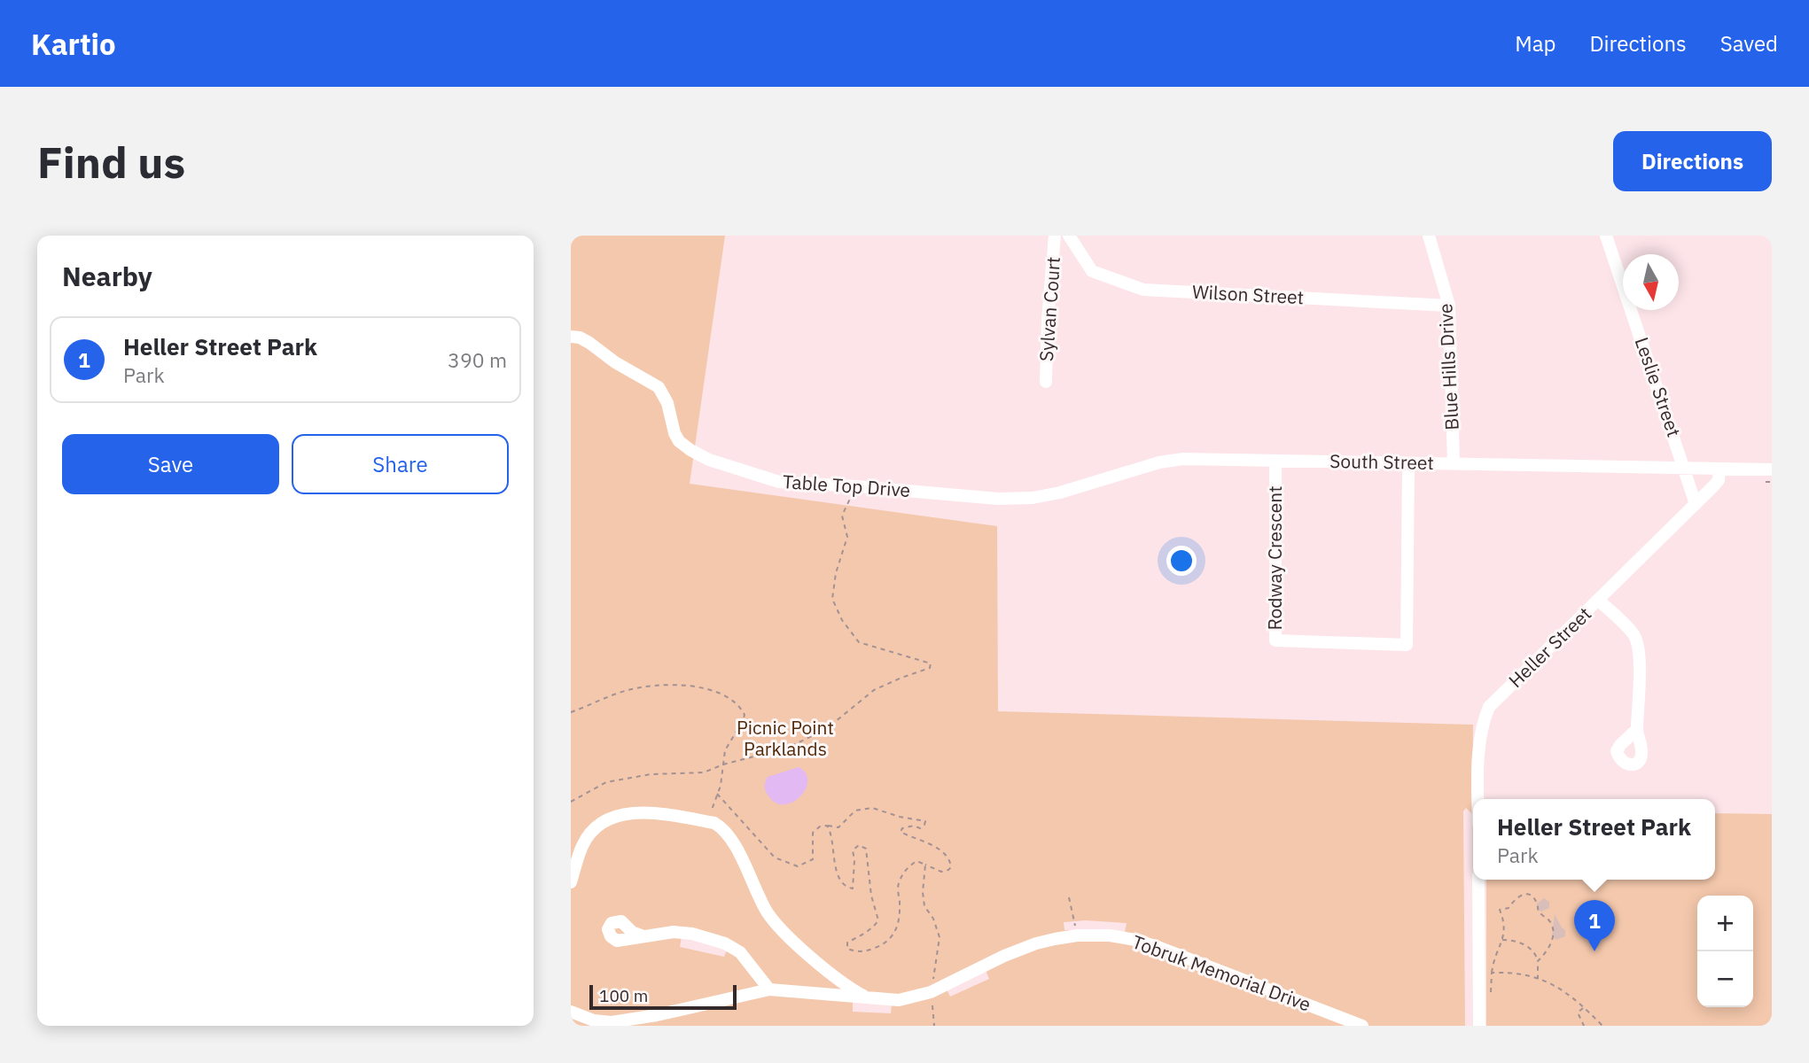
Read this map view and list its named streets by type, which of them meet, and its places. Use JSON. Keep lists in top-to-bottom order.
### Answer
{
  "streets": {
    "street": [
      "Wilson Street",
      "Sylvan Court",
      "Blue Hills Drive",
      "Leslie Street",
      "South Street",
      "Table Top Drive",
      "Rodway Crescent",
      "Heller Street",
      "Tobruk Memorial Drive"
    ]
  },
  "crossings": [
    ["Wilson Street", "Blue Hills Drive"],
    ["Blue Hills Drive", "South Street"],
    ["Leslie Street", "South Street"],
    ["South Street", "Table Top Drive"],
    ["South Street", "Rodway Crescent"],
    ["South Street", "Heller Street"]
  ],
  "parks": ["Picnic Point Parklands"],
  "scale_bar": "100 m",
  "north": "bottom",
  "page": {
    "header": "Kartio",
    "nav": ["Map", "Directions", "Saved"],
    "buttons": [
      "Directions",
      ["Save", "Share"]
    ],
    "title": "Find us",
    "heading": "Nearby",
    "list": [
      {
        "mark": "1",
        "name": "Heller Street Park",
        "note": "Park",
        "value": "390 m"
      }
    ],
    "popup": ["Heller Street Park", "Park"],
    "map_buttons": ["+", "−"],
    "pins": "1",
    "scale": "100 m"
  }
}
